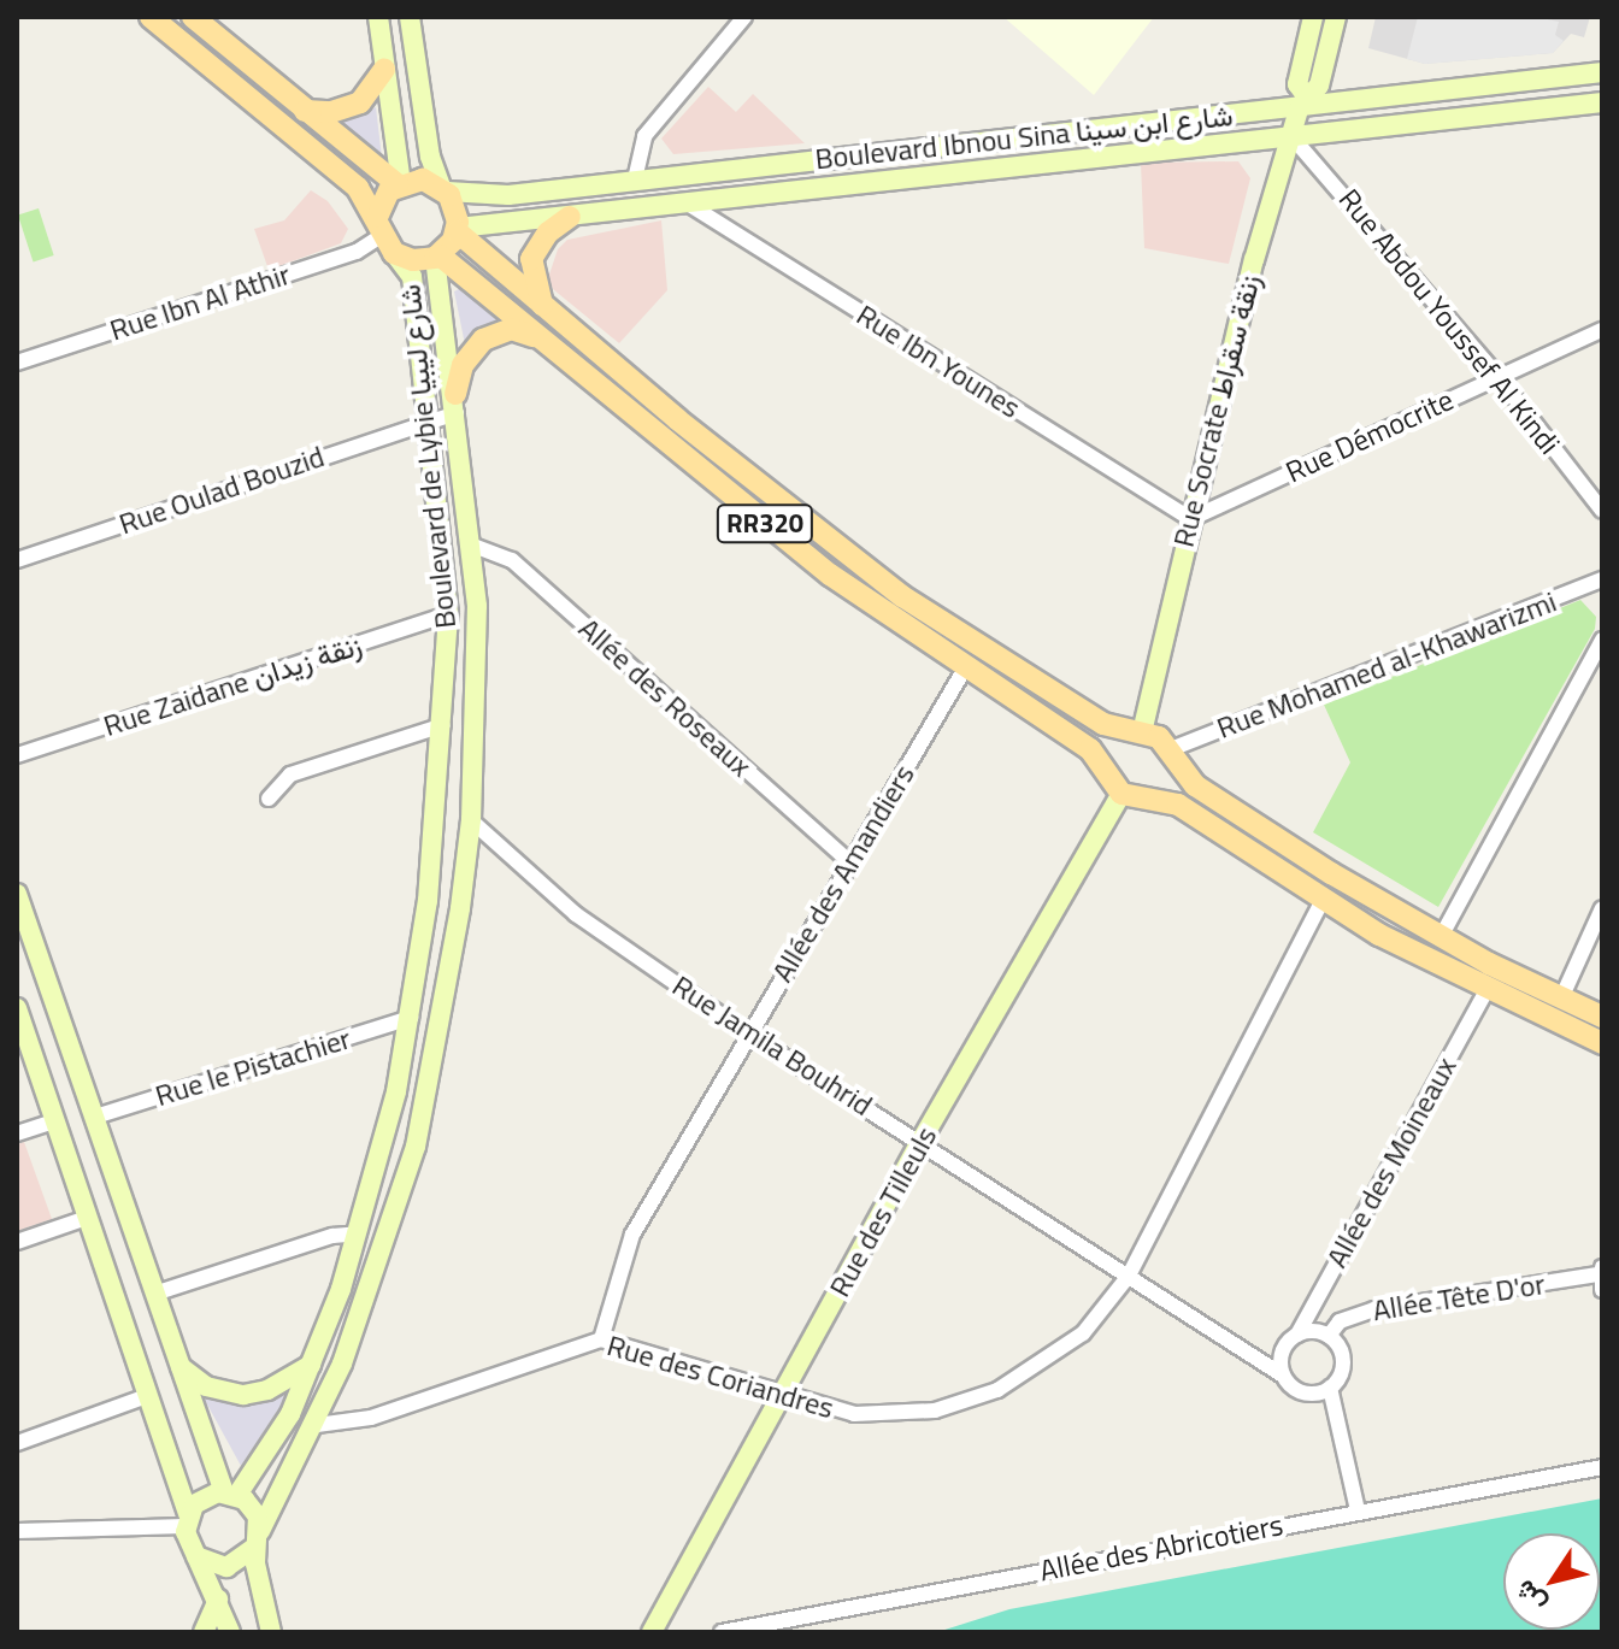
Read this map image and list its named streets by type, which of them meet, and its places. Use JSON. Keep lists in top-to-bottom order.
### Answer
{
  "streets": {
    "main road": [
      "Boulevard Ibnou Sina شارع ابن سينا",
      "Rue Socrate زنقة سقراط",
      "Boulevard de Lybie شارع ليبيا",
      "RR320",
      "Rue des Tilleuls"
    ],
    "street": [
      "Rue Ibn Al Athir",
      "Rue Abdou Youssef Al Kindi",
      "Rue Ibn Younes",
      "Rue Démocrite",
      "Rue Oulad Bouzid",
      "Rue Mohamed al-Khawarizmi",
      "Rue Zaidane زنقة زيدان",
      "Allée des Roseaux",
      "Allée des Amandiers",
      "Rue Jamila Bouhrid",
      "Rue le Pistachier",
      "Allée des Moineaux",
      "Allée Tête D'or",
      "Rue des Coriandres",
      "Allée des Abricotiers"
    ]
  },
  "crossings": [
    ["Boulevard Ibnou Sina شارع ابن سينا", "Rue Ibn Al Athir"],
    ["Boulevard Ibnou Sina شارع ابن سينا", "Rue Abdou Youssef Al Kindi"],
    ["Boulevard Ibnou Sina شارع ابن سينا", "Rue Ibn Younes"],
    ["Boulevard Ibnou Sina شارع ابن سينا", "Rue Socrate زنقة سقراط"],
    ["Boulevard Ibnou Sina شارع ابن سينا", "Boulevard de Lybie شارع ليبيا"],
    ["Boulevard Ibnou Sina شارع ابن سينا", "RR320"],
    ["Rue Ibn Al Athir", "Boulevard de Lybie شارع ليبيا"],
    ["Rue Ibn Al Athir", "RR320"],
    ["Rue Abdou Youssef Al Kindi", "Rue Socrate زنقة سقراط"],
    ["Rue Abdou Youssef Al Kindi", "Rue Démocrite"],
    ["Rue Ibn Younes", "Rue Socrate زنقة سقراط"],
    ["Rue Ibn Younes", "Rue Démocrite"],
    ["Rue Socrate زنقة سقراط", "Rue Démocrite"],
    ["Rue Socrate زنقة سقراط", "RR320"],
    ["Rue Socrate زنقة سقراط", "Rue Mohamed al-Khawarizmi"],
    ["Rue Socrate زنقة سقراط", "Rue des Tilleuls"],
    ["Boulevard de Lybie شارع ليبيا", "Rue Oulad Bouzid"],
    ["Boulevard de Lybie شارع ليبيا", "RR320"],
    ["Boulevard de Lybie شارع ليبيا", "Rue Zaidane زنقة زيدان"],
    ["Boulevard de Lybie شارع ليبيا", "Allée des Roseaux"],
    ["Boulevard de Lybie شارع ليبيا", "Rue Jamila Bouhrid"],
    ["Boulevard de Lybie شارع ليبيا", "Rue le Pistachier"],
    ["Boulevard de Lybie شارع ليبيا", "Rue des Coriandres"],
    ["RR320", "Rue Mohamed al-Khawarizmi"],
    ["RR320", "Allée des Amandiers"],
    ["RR320", "Rue des Tilleuls"],
    ["Rue Mohamed al-Khawarizmi", "Rue des Tilleuls"],
    ["Allée des Roseaux", "Allée des Amandiers"],
    ["Allée des Amandiers", "Rue Jamila Bouhrid"],
    ["Allée des Amandiers", "Rue des Coriandres"],
    ["Rue Jamila Bouhrid", "Allée des Moineaux"],
    ["Rue Jamila Bouhrid", "Rue des Tilleuls"],
    ["Rue Jamila Bouhrid", "Allée Tête D'or"],
    ["Rue Jamila Bouhrid", "Rue des Coriandres"],
    ["Allée des Moineaux", "Allée Tête D'or"],
    ["Rue des Tilleuls", "Rue des Coriandres"]
  ],
  "north": "bottom left"
}
